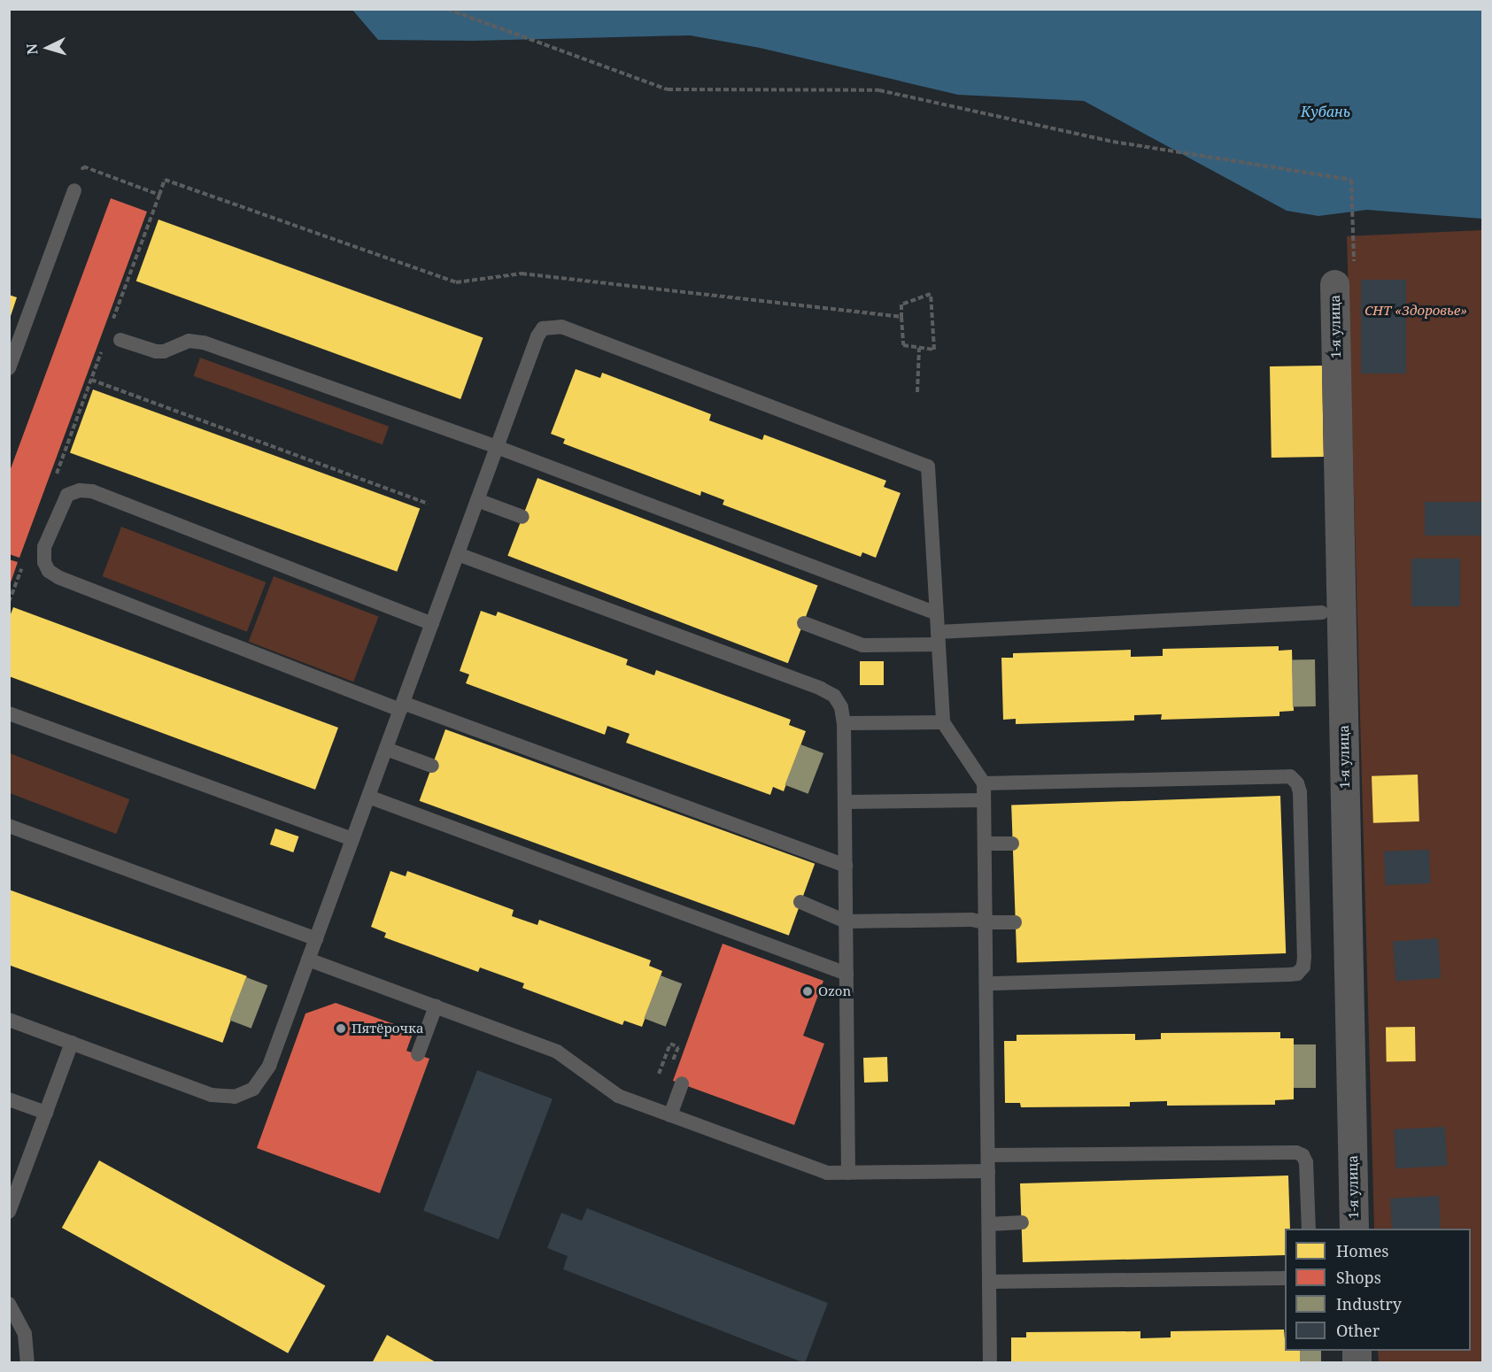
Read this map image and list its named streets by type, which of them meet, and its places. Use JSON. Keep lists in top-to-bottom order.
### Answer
{
  "streets": {
    "street": ["1-я улица"]
  },
  "water": ["Кубань"],
  "parks": ["СНТ «Здоровье»"],
  "places": ["Ozon", "Пятёрочка"],
  "legend": [
    "Homes",
    "Shops",
    "Industry",
    "Other"
  ],
  "north": "left"
}
